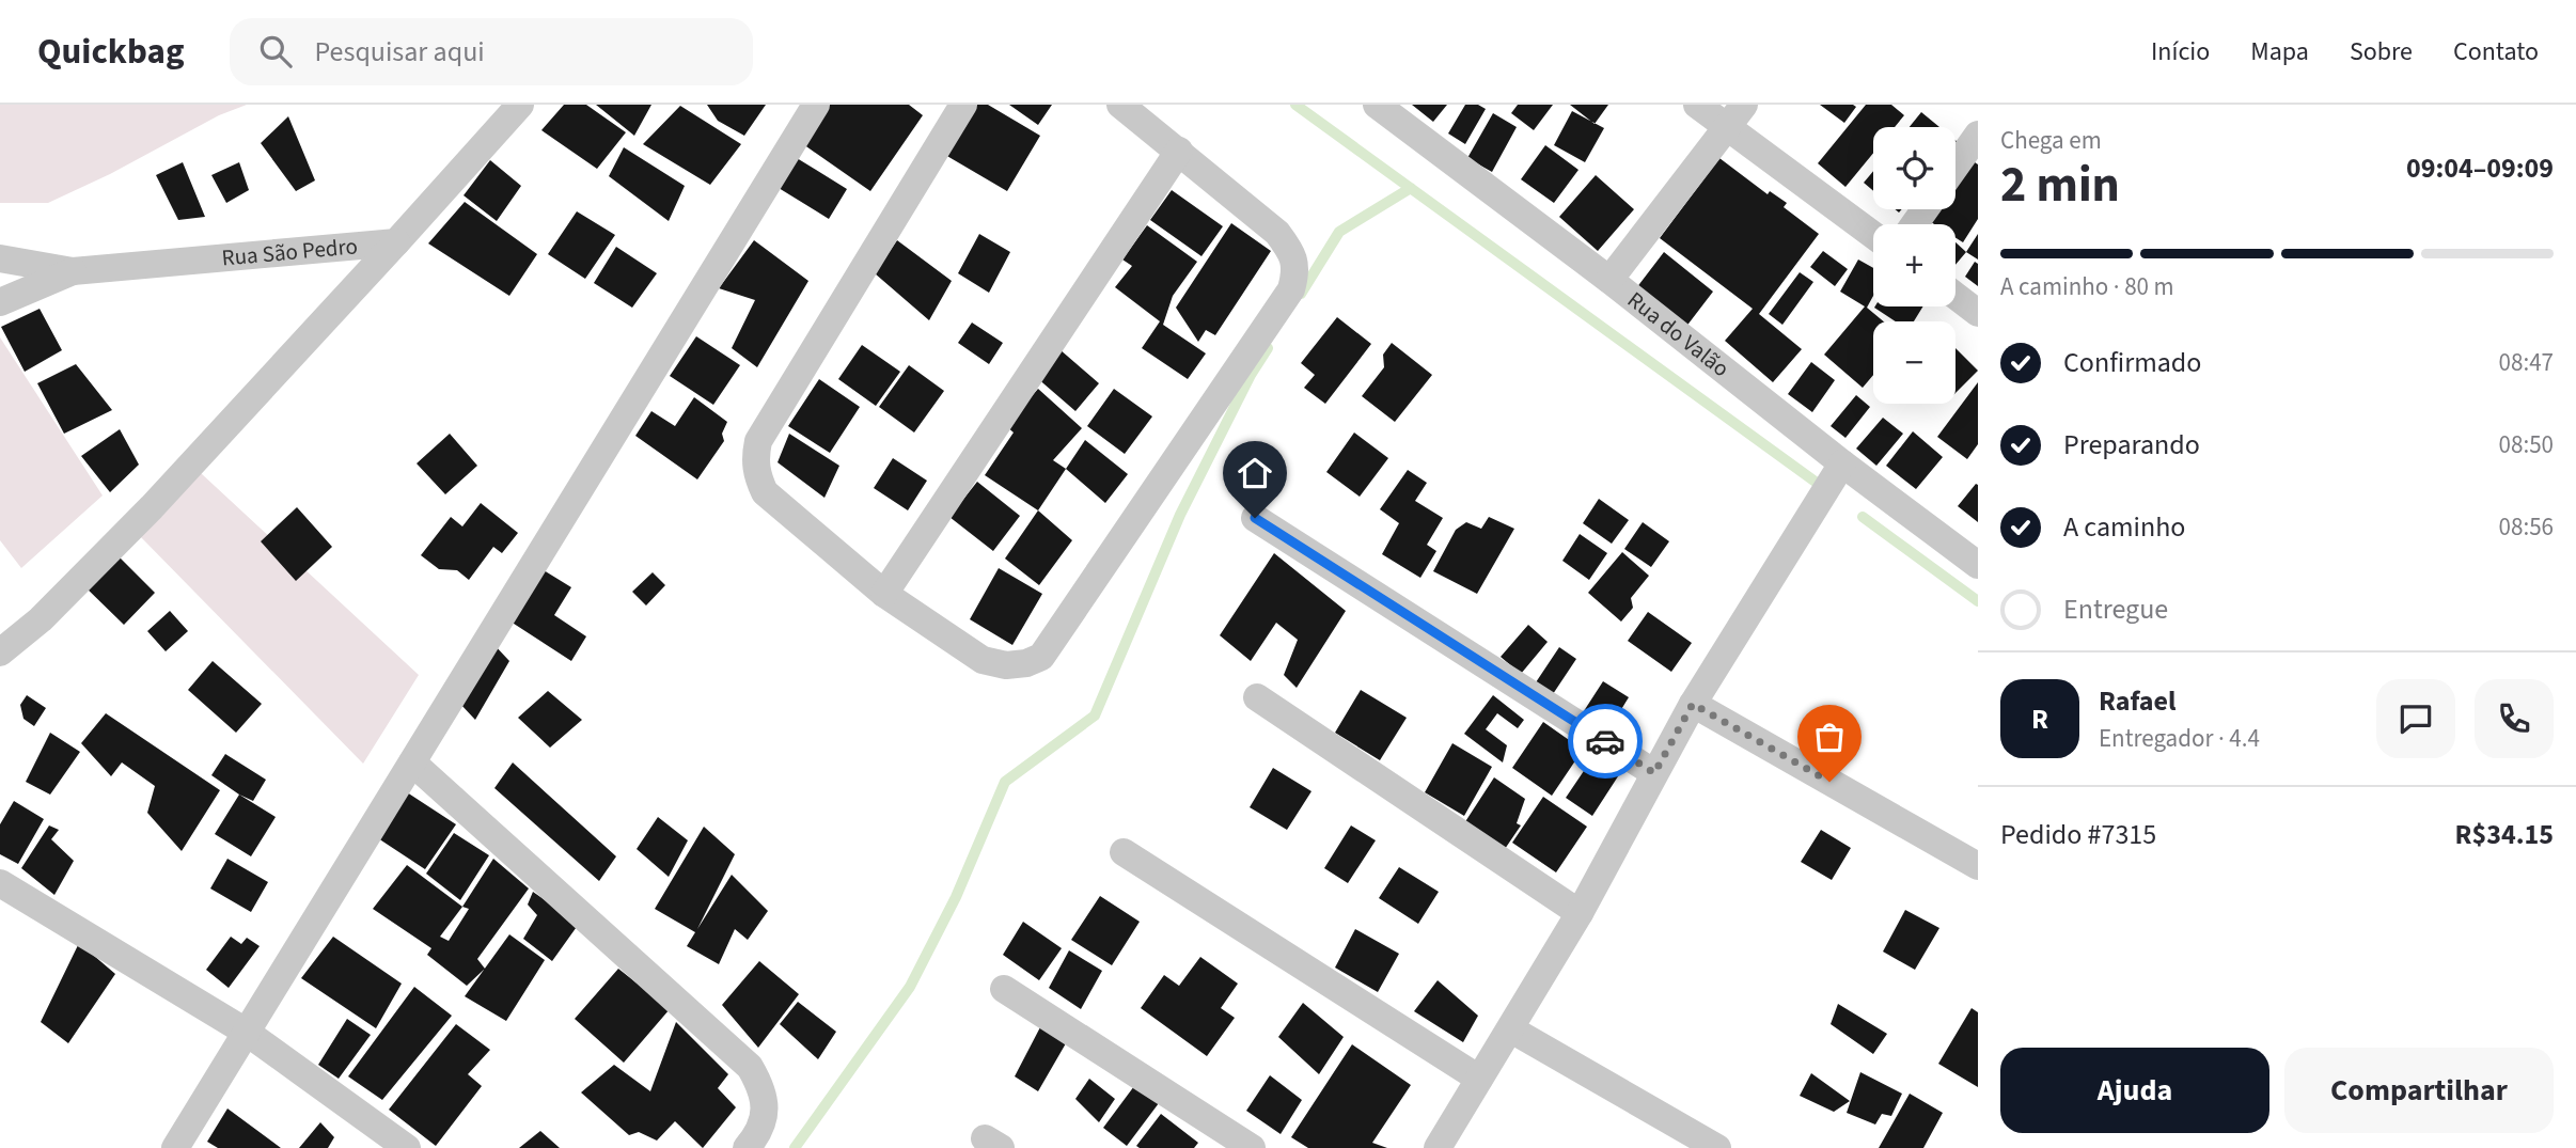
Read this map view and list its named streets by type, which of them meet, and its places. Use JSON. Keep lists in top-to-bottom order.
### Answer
{
  "streets": {
    "street": ["Rua São Pedro", "Rua do Valão"]
  },
  "page": {
    "header": "Quickbag",
    "search": "Pesquisar aqui",
    "nav": [
      "Início",
      "Mapa",
      "Sobre",
      "Contato"
    ],
    "heading": ["2 min", "Chega em", "09:04–09:09"],
    "panel": [
      "Rafael",
      "Entregador · 4.4",
      "Pedido #7315",
      "R$34.15"
    ],
    "map_buttons": ["+", "−"],
    "bar": "A caminho · 80 m",
    "list": [
      ["Confirmado", "08:47"],
      ["Preparando", "08:50"],
      ["A caminho", "08:56"],
      "Entregue"
    ],
    "round": "R",
    "buttons": ["Ajuda", "Compartilhar"]
  }
}
